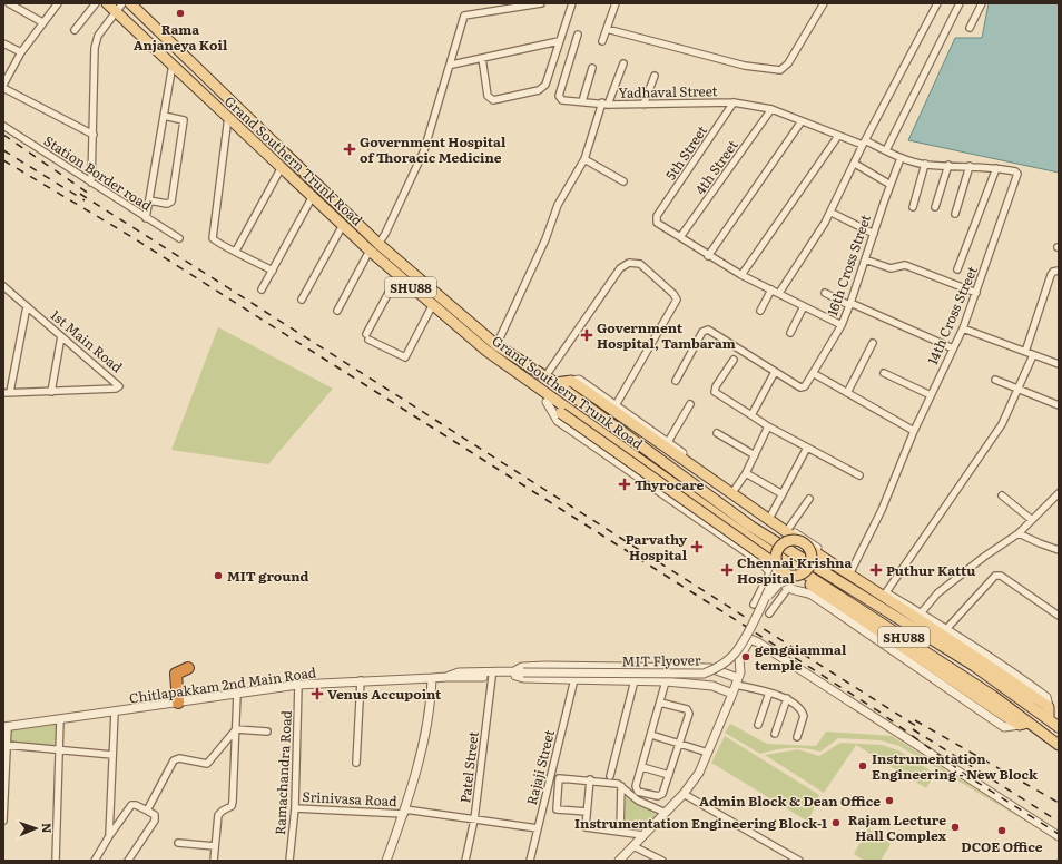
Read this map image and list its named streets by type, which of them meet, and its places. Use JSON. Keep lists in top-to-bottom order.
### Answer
{
  "streets": {
    "main road": ["Grand Southern Trunk Road", "SHU88"],
    "street": [
      "Yadhaval Street",
      "5th Street",
      "4th Street",
      "Station Border road",
      "16th Cross Street",
      "14th Cross Street",
      "1st Main Road",
      "MIT Flyover",
      "Chitlapakkam 2nd Main Road",
      "Patel Street",
      "Rajaji Street",
      "Ramachandra Road",
      "Srinivasa Road"
    ]
  },
  "crossings": [
    ["Yadhaval Street", "5th Street"],
    ["Yadhaval Street", "4th Street"],
    ["Yadhaval Street", "14th Cross Street"],
    ["5th Street", "4th Street"],
    ["16th Cross Street", "14th Cross Street"],
    ["Chitlapakkam 2nd Main Road", "Ramachandra Road"],
    ["Patel Street", "Srinivasa Road"],
    ["Rajaji Street", "Srinivasa Road"],
    ["Ramachandra Road", "Srinivasa Road"]
  ],
  "places": {
    "other": [
      "Rama Anjaneya Koil",
      "MIT ground",
      "gengaiammal temple",
      "Instrumentation Engineering - New Block",
      "Admin Block & Dean Office",
      "Instrumentation Engineering Block-1",
      "Rajam Lecture Hall Complex",
      "DCOE Office"
    ],
    "health": [
      "Government Hospital of Thoracic Medicine",
      "Government Hospital, Tambaram",
      "Thyrocare",
      "Parvathy Hospital",
      "Chennai Krishna Hospital",
      "Puthur Kattu",
      "Venus Accupoint"
    ]
  },
  "north": "right"
}
